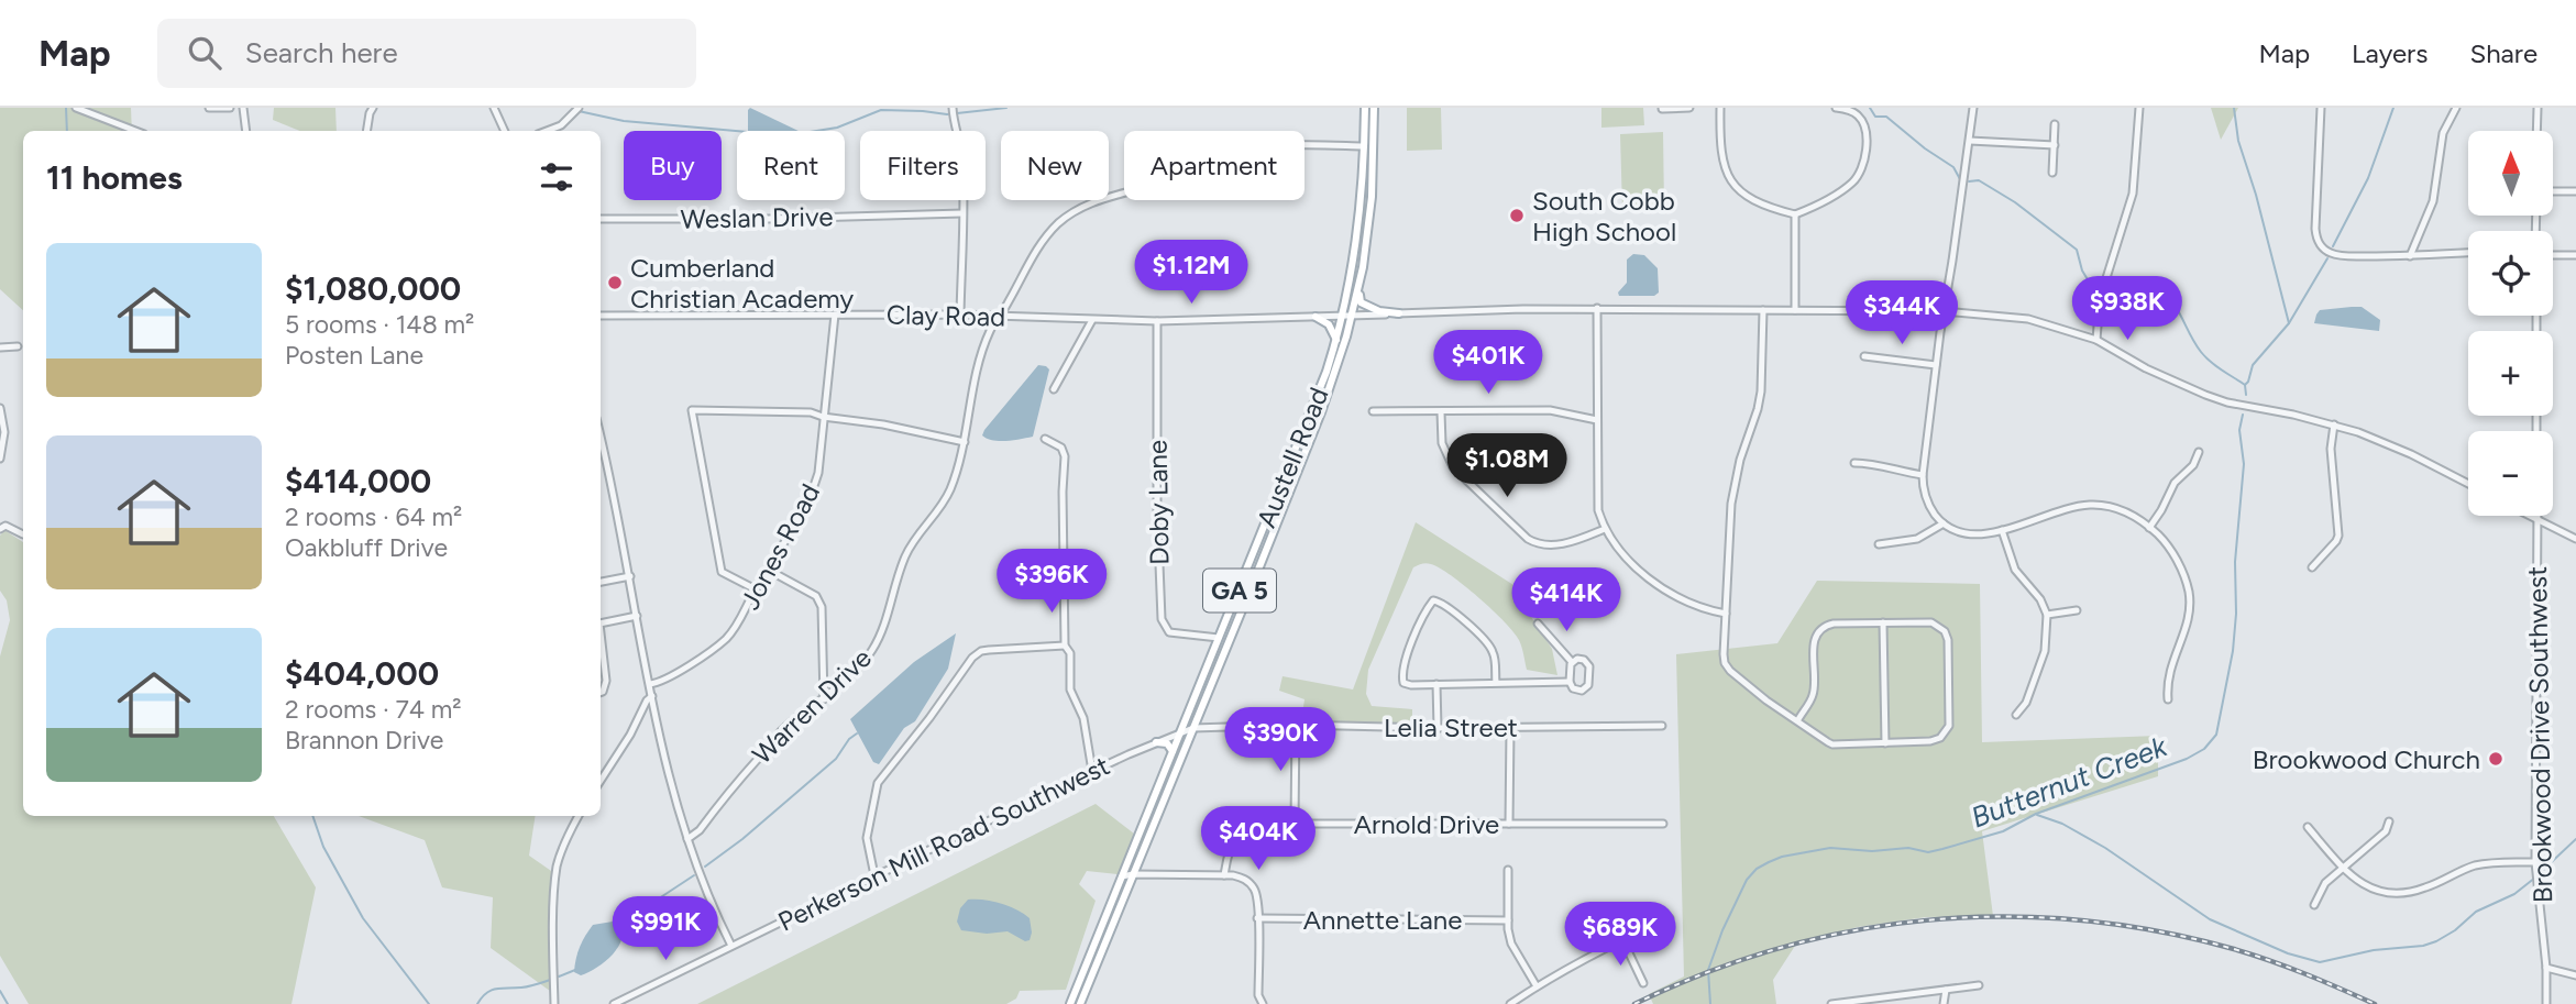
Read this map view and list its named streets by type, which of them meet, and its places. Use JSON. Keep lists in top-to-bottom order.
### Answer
{
  "streets": {
    "main road": ["Austell Road", "GA 5"],
    "street": [
      "Weslan Drive",
      "Clay Road",
      "Doby Lane",
      "Jones Road",
      "Warren Drive",
      "Lelia Street",
      "Brookwood Drive Southwest",
      "Arnold Drive",
      "Perkerson Mill Road Southwest",
      "Annette Lane"
    ]
  },
  "crossings": [
    ["Clay Road", "Austell Road"],
    ["Clay Road", "Doby Lane"],
    ["Clay Road", "Jones Road"],
    ["Clay Road", "Warren Drive"],
    ["Austell Road", "Doby Lane"],
    ["Austell Road", "Warren Drive"],
    ["Austell Road", "Lelia Street"],
    ["Austell Road", "Perkerson Mill Road Southwest"],
    ["Lelia Street", "Perkerson Mill Road Southwest"]
  ],
  "water": ["Butternut Creek"],
  "places": ["South Cobb High School", "Cumberland Christian Academy", "Brookwood Church"],
  "north": "top",
  "page": {
    "header": "Map",
    "search": "Search here",
    "nav": ["Map", "Layers", "Share"],
    "map_buttons": ["+", "−"],
    "chip": [
      "Buy",
      "Rent",
      "Filters",
      "New",
      "Apartment"
    ],
    "heading": "11 homes",
    "list": [
      {
        "name": "$1,080,000",
        "note": "5 rooms · 148 m² · Posten Lane"
      },
      {
        "name": "$414,000",
        "note": "2 rooms · 64 m² · Oakbluff Drive"
      },
      {
        "name": "$404,000",
        "note": "2 rooms · 74 m² · Brannon Drive"
      }
    ],
    "price": [
      "$1.12M",
      "$938K",
      "$344K",
      "$401K",
      "$1.08M",
      "$396K",
      "$414K",
      "$390K",
      "$404K",
      "$991K",
      "$689K"
    ]
  }
}
